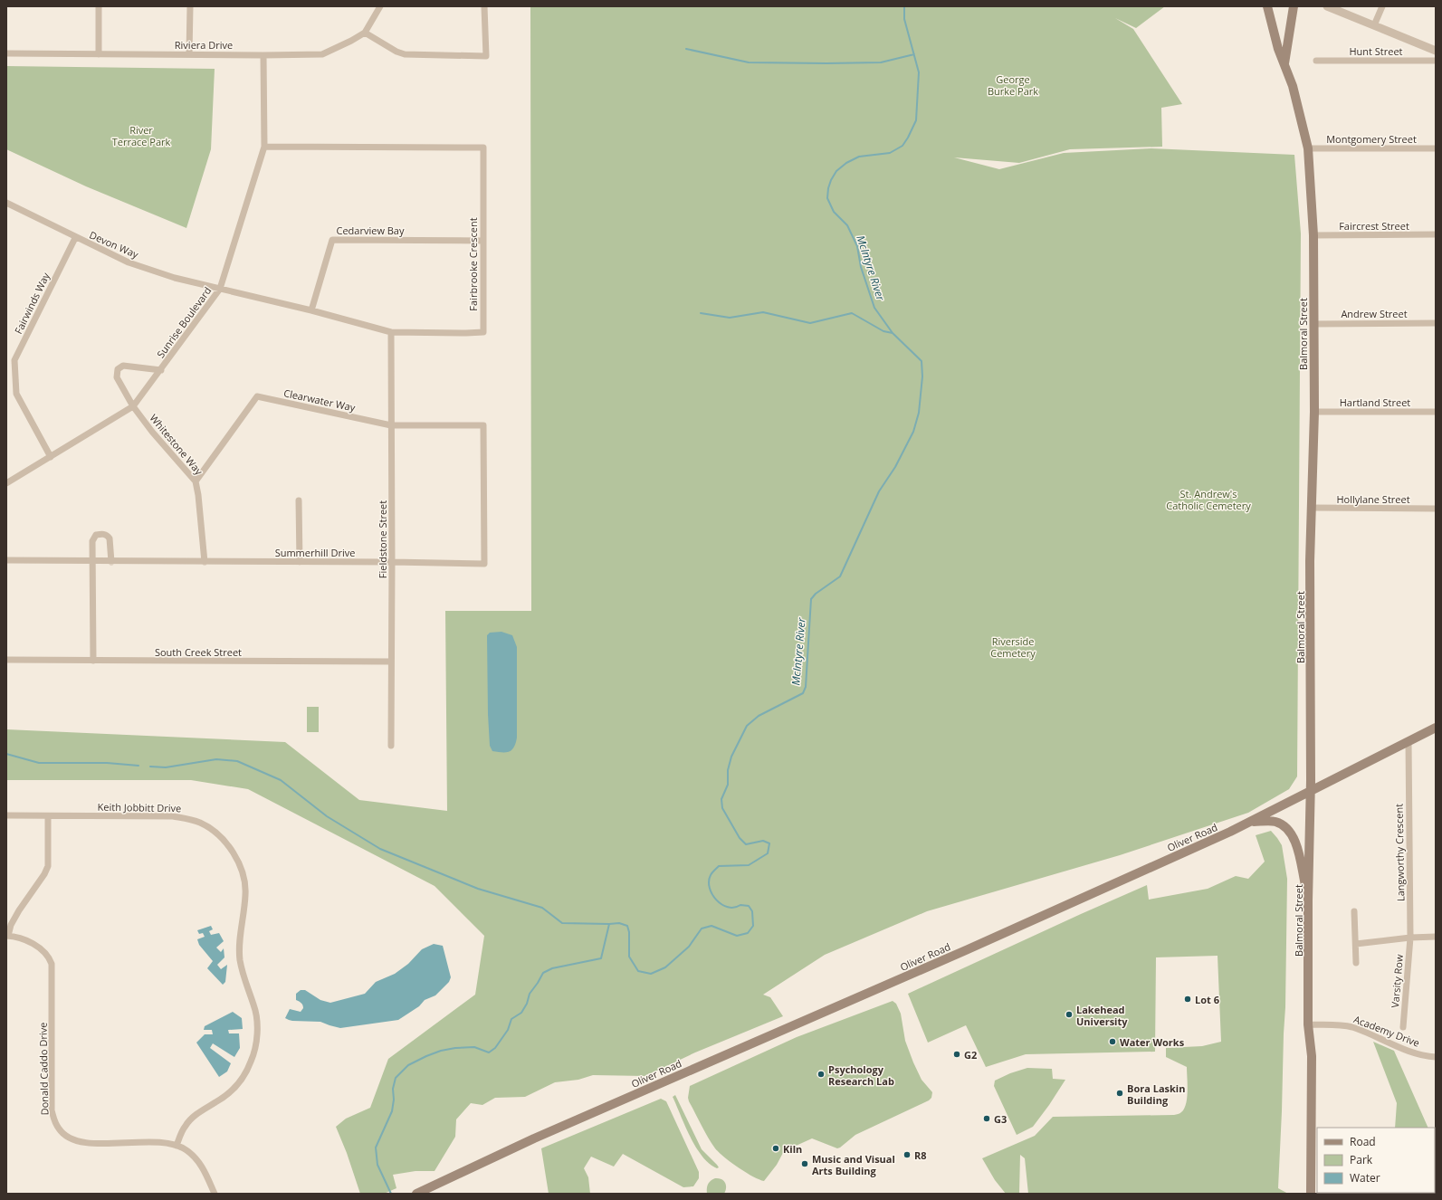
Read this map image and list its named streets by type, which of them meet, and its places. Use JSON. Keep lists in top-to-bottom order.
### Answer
{
  "streets": {
    "main road": ["Balmoral Street", "Oliver Road"],
    "street": [
      "Riviera Drive",
      "Hunt Street",
      "Montgomery Street",
      "Faircrest Street",
      "Cedarview Bay",
      "Devon Way",
      "Fairbrooke Crescent",
      "Fairwinds Way",
      "Andrew Street",
      "Sunrise Boulevard",
      "Clearwater Way",
      "Hartland Street",
      "Whitestone Way",
      "Hollylane Street",
      "Fieldstone Street",
      "Summerhill Drive",
      "South Creek Street",
      "Keith Jobbitt Drive",
      "Langworthy Crescent",
      "Varsity Row",
      "Academy Drive",
      "Donald Caddo Drive"
    ]
  },
  "crossings": [
    ["Riviera Drive", "Sunrise Boulevard"],
    ["Montgomery Street", "Balmoral Street"],
    ["Faircrest Street", "Balmoral Street"],
    ["Cedarview Bay", "Fairbrooke Crescent"],
    ["Devon Way", "Fairbrooke Crescent"],
    ["Devon Way", "Fairwinds Way"],
    ["Devon Way", "Sunrise Boulevard"],
    ["Fairbrooke Crescent", "Sunrise Boulevard"],
    ["Fairbrooke Crescent", "Fieldstone Street"],
    ["Fairwinds Way", "Sunrise Boulevard"],
    ["Andrew Street", "Balmoral Street"],
    ["Sunrise Boulevard", "Whitestone Way"],
    ["Balmoral Street", "Hartland Street"],
    ["Balmoral Street", "Hollylane Street"],
    ["Balmoral Street", "Oliver Road"],
    ["Balmoral Street", "Academy Drive"],
    ["Clearwater Way", "Whitestone Way"],
    ["Clearwater Way", "Fieldstone Street"],
    ["Clearwater Way", "Summerhill Drive"],
    ["Whitestone Way", "Summerhill Drive"],
    ["Fieldstone Street", "Summerhill Drive"],
    ["Fieldstone Street", "South Creek Street"],
    ["Keith Jobbitt Drive", "Donald Caddo Drive"],
    ["Oliver Road", "Langworthy Crescent"],
    ["Langworthy Crescent", "Varsity Row"]
  ],
  "water": ["McIntyre River"],
  "parks": [
    "George Burke Park",
    "River Terrace Park",
    "St. Andrew's Catholic Cemetery",
    "Riverside Cemetery"
  ],
  "places": [
    "Lot 6",
    "Lakehead University",
    "Water Works",
    "G2",
    "Psychology Research Lab",
    "Bora Laskin Building",
    "G3",
    "Kiln",
    "R8",
    "Music and Visual Arts Building"
  ],
  "legend": ["Road", "Park", "Water"]
}
